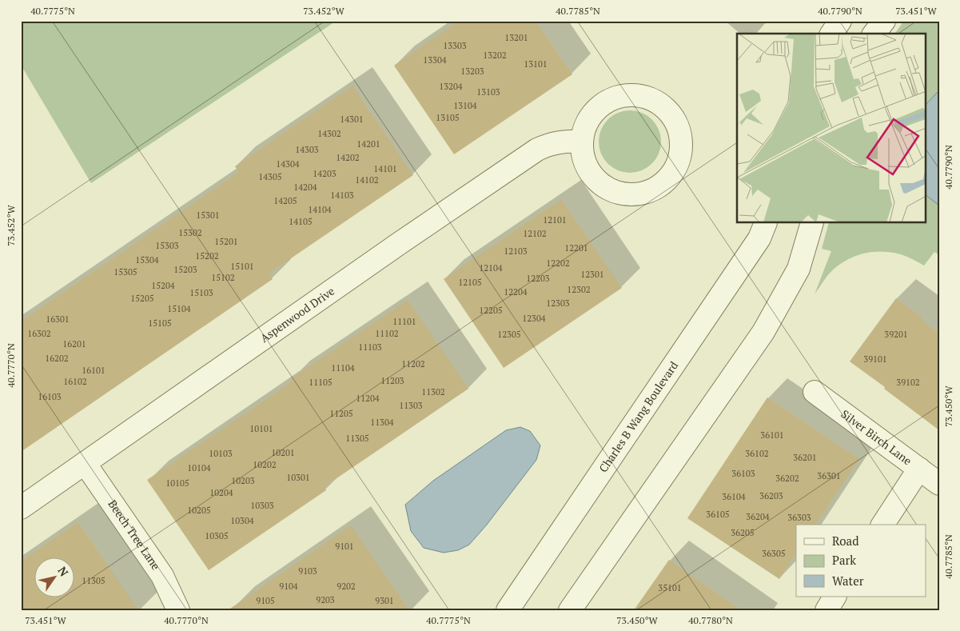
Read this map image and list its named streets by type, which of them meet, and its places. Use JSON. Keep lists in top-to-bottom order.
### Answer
{
  "streets": {
    "street": [
      "Aspenwood Drive",
      "Charles B Wang Boulevard",
      "Silver Birch Lane",
      "Beech Tree Lane"
    ]
  },
  "crossings": [
    ["Aspenwood Drive", "Beech Tree Lane"]
  ],
  "house_numbers": [
    "13201",
    "13303",
    "13202",
    "13304",
    "13101",
    "13203",
    "13204",
    "13103",
    "13104",
    "13105",
    "14301",
    "14302",
    "14201",
    "14303",
    "14202",
    "14304",
    "14101",
    "14203",
    "14305",
    "14102",
    "14204",
    "14103",
    "14205",
    "14104",
    "15301",
    "12101",
    "14105",
    "15302",
    "12102",
    "15201",
    "15303",
    "12201",
    "12103",
    "15202",
    "15304",
    "12202",
    "15101",
    "12104",
    "15203",
    "15305",
    "12301",
    "15102",
    "12203",
    "12105",
    "15204",
    "12302",
    "12204",
    "15103",
    "15205",
    "12303",
    "15104",
    "12205",
    "12304",
    "16301",
    "11101",
    "15105",
    "16302",
    "11102",
    "12305",
    "39201",
    "16201",
    "11103",
    "16202",
    "39101",
    "11202",
    "11104",
    "16101",
    "11203",
    "16102",
    "11105",
    "39102",
    "11302",
    "16103",
    "11204",
    "11303",
    "11205",
    "11304",
    "10101",
    "36101",
    "11305",
    "10201",
    "10103",
    "36102",
    "36201",
    "10202",
    "10104",
    "36103",
    "36301",
    "10301",
    "36202",
    "10203",
    "10105",
    "10204",
    "36203",
    "36104",
    "10303",
    "10205",
    "36105",
    "36204",
    "36303",
    "10304",
    "36205",
    "10305",
    "9101",
    "36305",
    "9103",
    "11305",
    "9104",
    "9202",
    "35101",
    "9203",
    "9105",
    "9301"
  ],
  "legend": ["Road", "Park", "Water"],
  "north": "top right",
  "coordinates": [
    "40.7775°N",
    "73.452°W",
    "40.7785°N",
    "40.7790°N",
    "73.451°W",
    "40.7770°N",
    "73.450°W",
    "40.7780°N"
  ]
}
